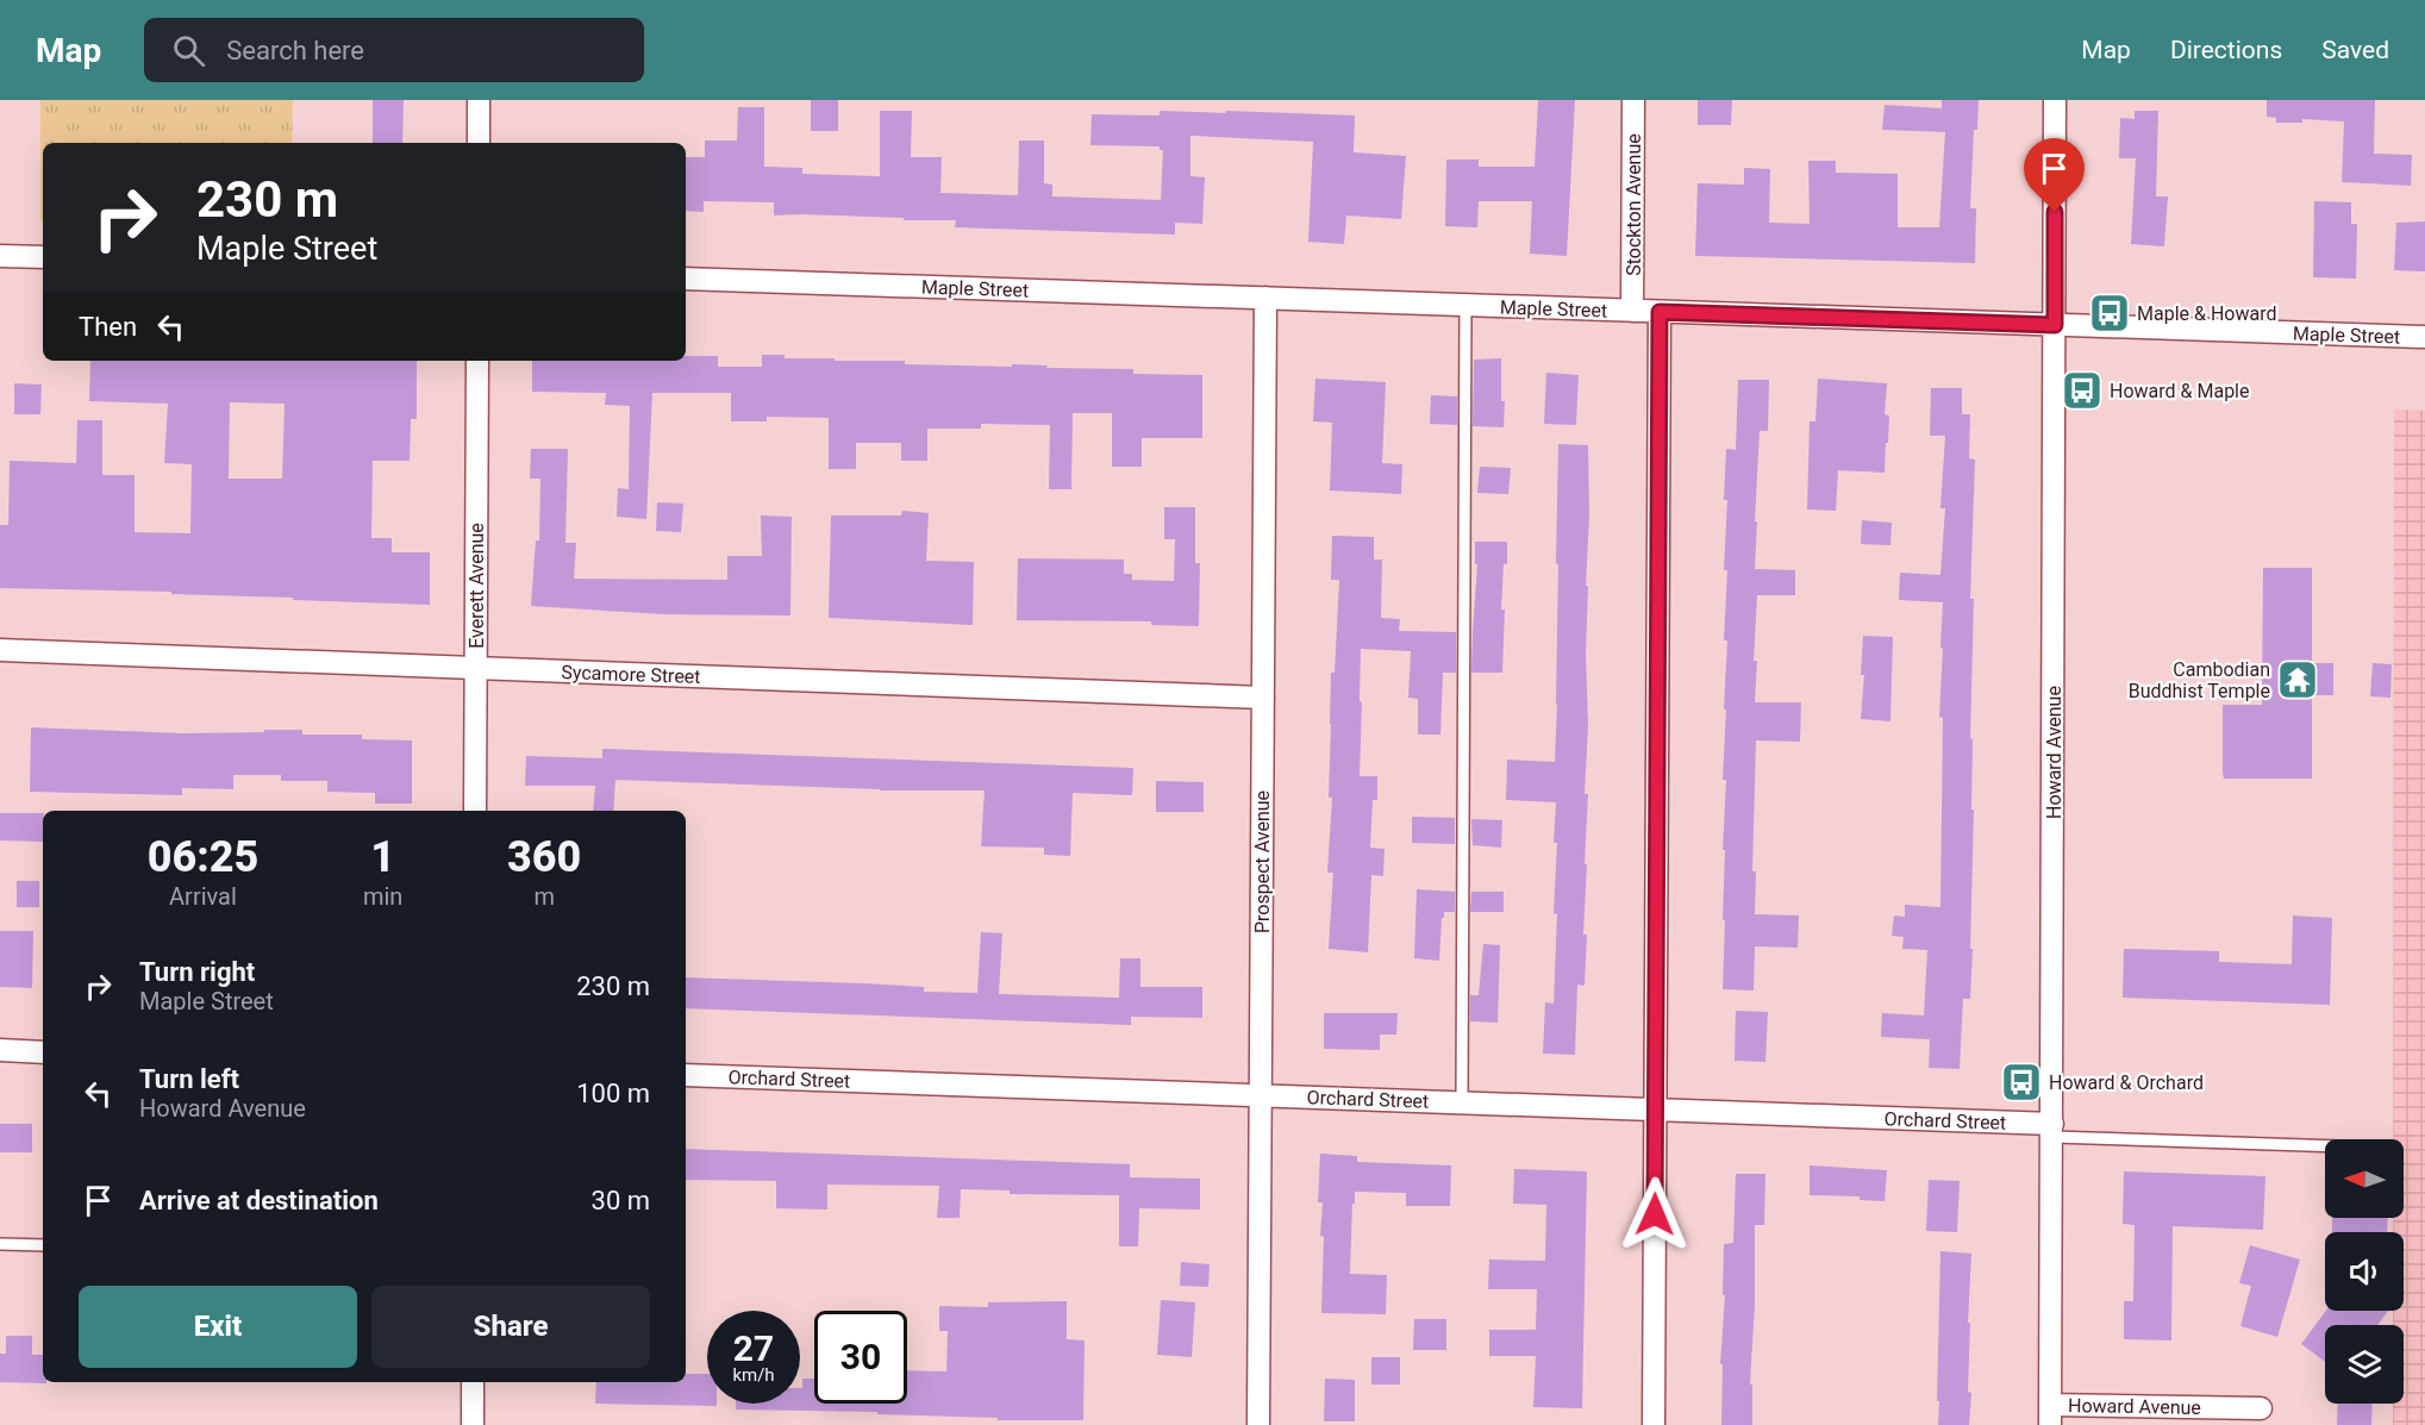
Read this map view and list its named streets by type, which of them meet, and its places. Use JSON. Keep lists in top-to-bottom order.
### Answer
{
  "streets": {
    "street": [
      "Stockton Avenue",
      "Maple Street",
      "Everett Avenue",
      "Sycamore Street",
      "Howard Avenue",
      "Prospect Avenue",
      "Orchard Street"
    ]
  },
  "crossings": [
    ["Stockton Avenue", "Maple Street"],
    ["Maple Street", "Howard Avenue"],
    ["Maple Street", "Prospect Avenue"],
    ["Everett Avenue", "Sycamore Street"],
    ["Sycamore Street", "Prospect Avenue"],
    ["Howard Avenue", "Orchard Street"],
    ["Prospect Avenue", "Orchard Street"]
  ],
  "places": {
    "bus stop": ["Maple & Howard", "Howard & Maple", "Howard & Orchard"],
    "temple": ["Cambodian Buddhist Temple"]
  },
  "north": "left",
  "page": {
    "header": "Map",
    "search": "Search here",
    "nav": ["Map", "Directions", "Saved"],
    "turn": ["230 m", "Maple Street"],
    "then": "Then",
    "eta": [
      "06:25",
      "Arrival",
      "1",
      "min",
      "360",
      "m"
    ],
    "list": [
      {
        "name": "Turn right",
        "note": "Maple Street",
        "value": "230 m"
      },
      {
        "name": "Turn left",
        "note": "Howard Avenue",
        "value": "100 m"
      },
      {
        "name": "Arrive at destination",
        "value": "30 m"
      }
    ],
    "buttons": ["Exit", "Share"],
    "speed": "27 km/h",
    "limit": "30"
  }
}
